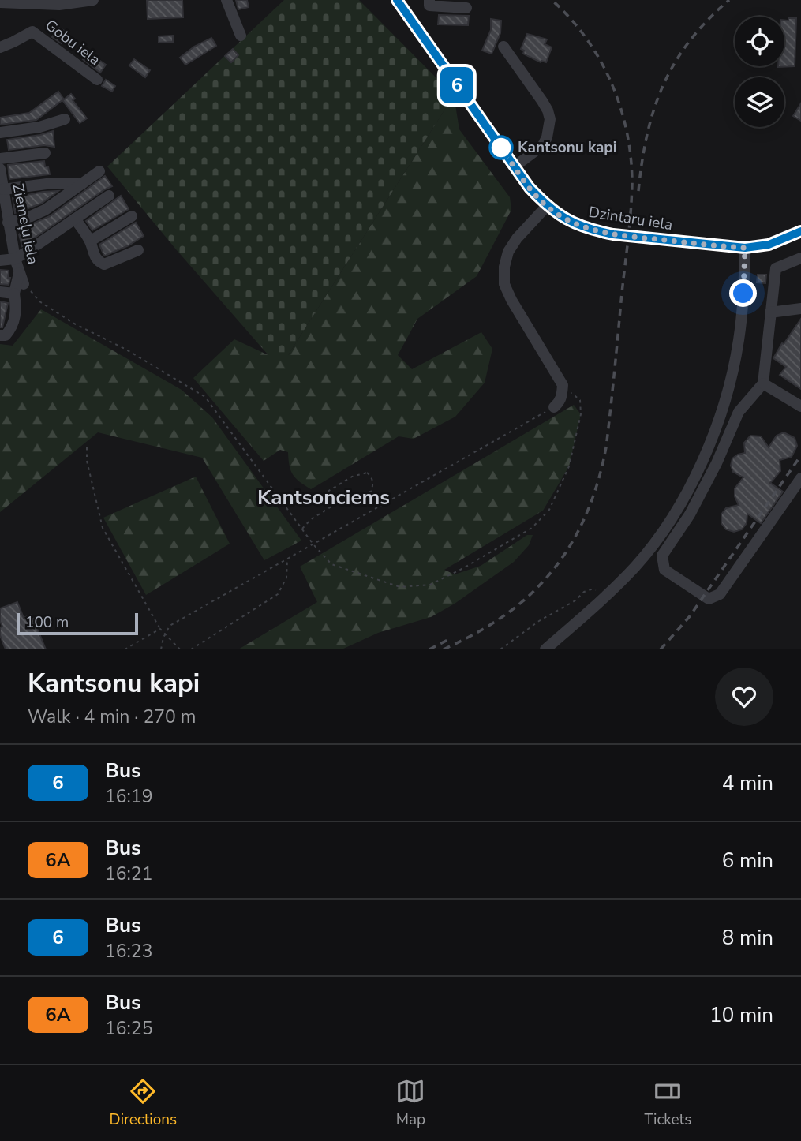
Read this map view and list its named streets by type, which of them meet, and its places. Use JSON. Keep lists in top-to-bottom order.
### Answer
{
  "streets": {
    "street": ["Gobu iela", "Dzintaru iela", "Ziemeļu iela"]
  },
  "districts": ["Kantsonciems"],
  "places": ["Kantsonu kapi"],
  "lines": ["bus line 6"],
  "scale_bar": "100 m",
  "page": {
    "on_map": "6",
    "scale": "100 m",
    "heading": ["Kantsonu kapi", "Walk · 4 min · 270 m"],
    "list": [
      {
        "mark": "6",
        "name": "Bus",
        "note": "16:19",
        "value": "4 min"
      },
      {
        "mark": "6A",
        "name": "Bus",
        "note": "16:21",
        "value": "6 min"
      },
      {
        "mark": "6",
        "name": "Bus",
        "note": "16:23",
        "value": "8 min"
      },
      {
        "mark": "6A",
        "name": "Bus",
        "note": "16:25",
        "value": "10 min"
      }
    ],
    "tabs": ["Directions", "Map", "Tickets"]
  }
}
